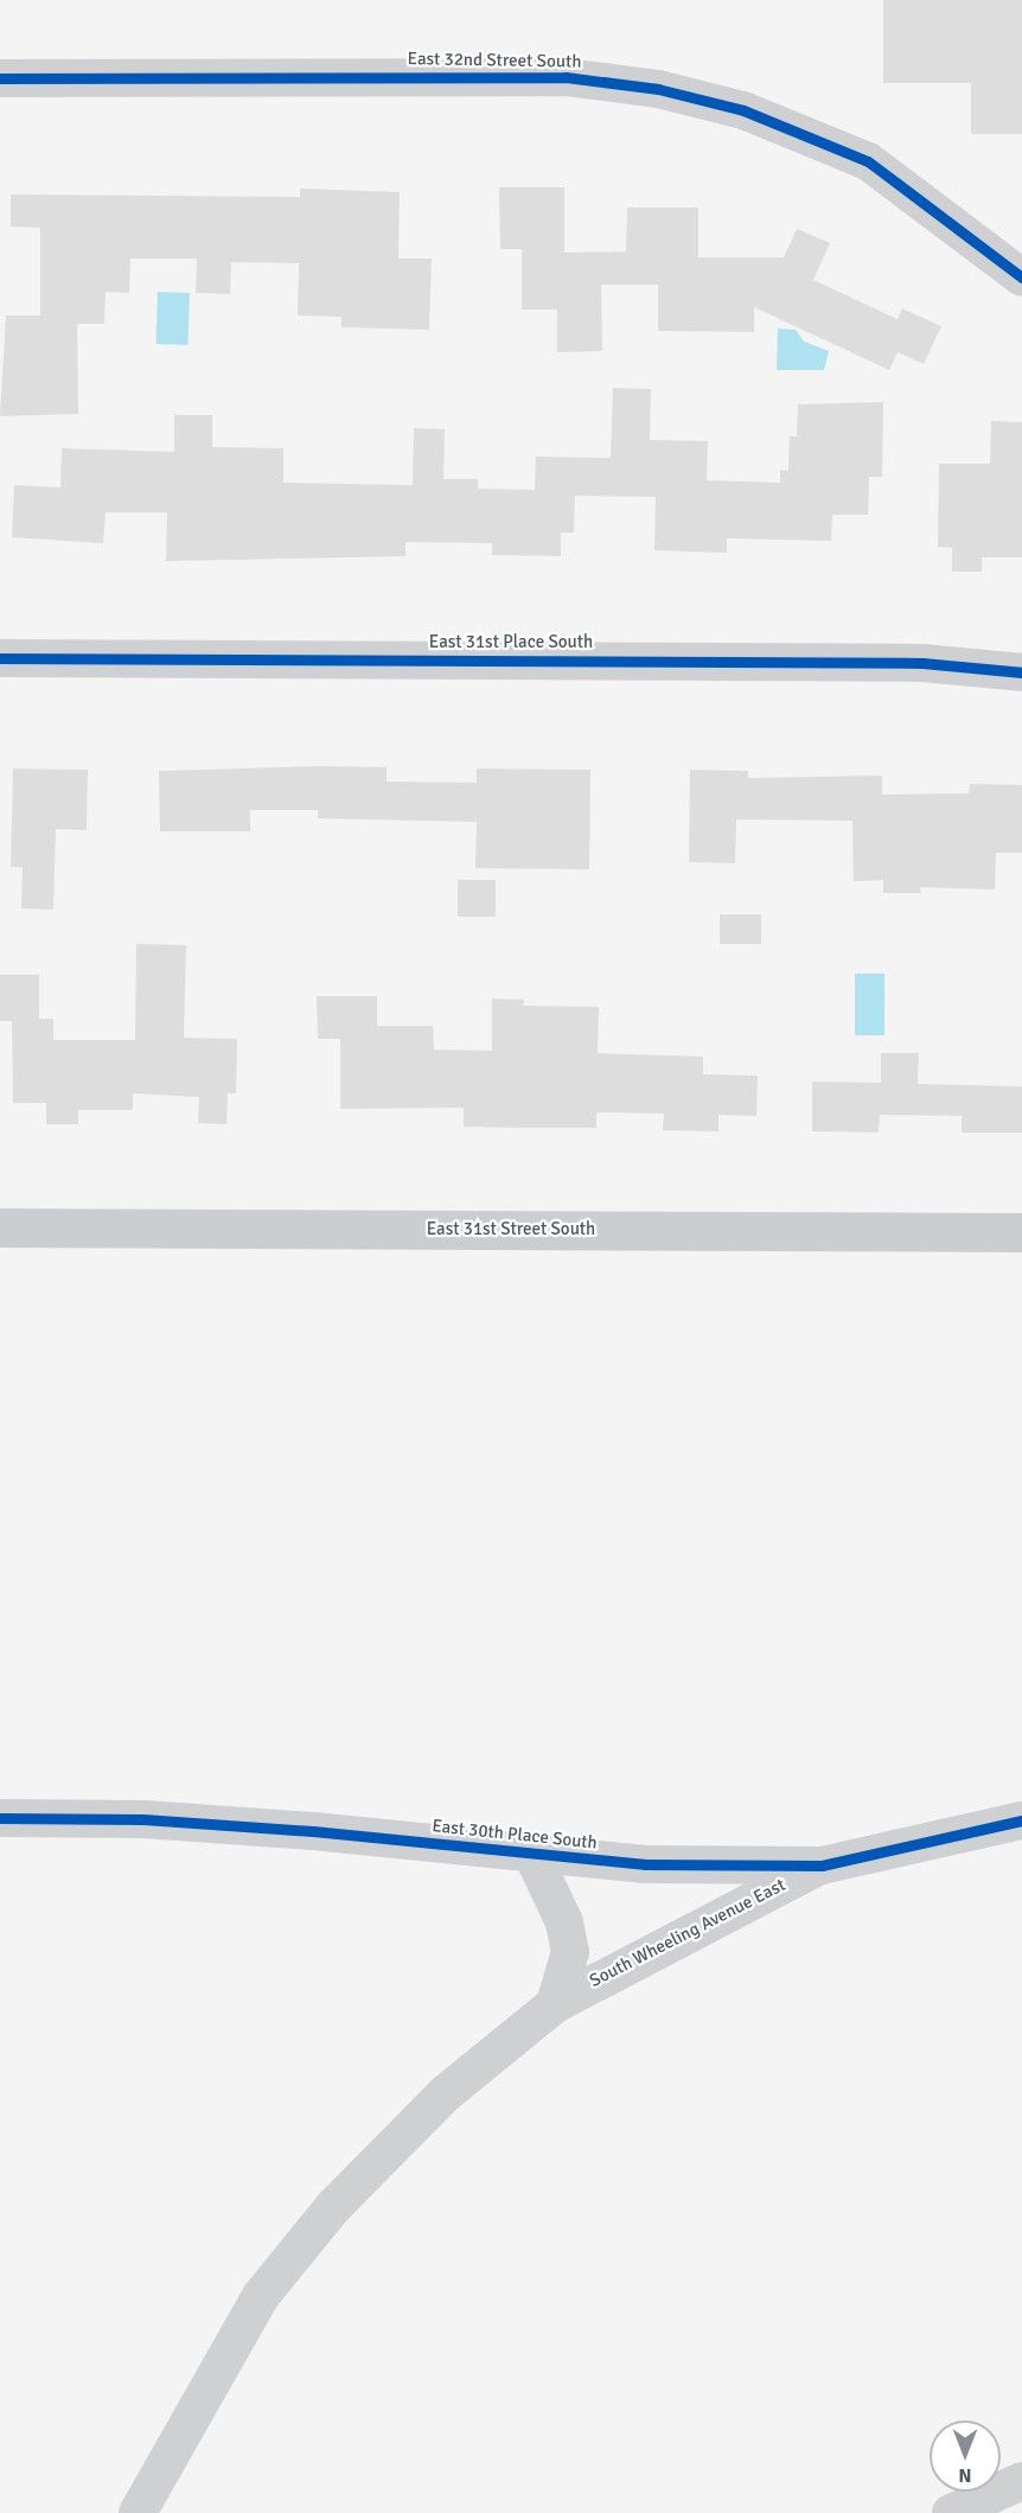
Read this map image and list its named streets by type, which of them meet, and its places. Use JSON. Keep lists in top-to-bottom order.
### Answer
{
  "streets": {
    "main road": ["East 31st Street South"],
    "street": [
      "East 32nd Street South",
      "East 31st Place South",
      "East 30th Place South",
      "South Wheeling Avenue East"
    ]
  },
  "crossings": [
    ["East 30th Place South", "South Wheeling Avenue East"]
  ],
  "north": "bottom"
}
